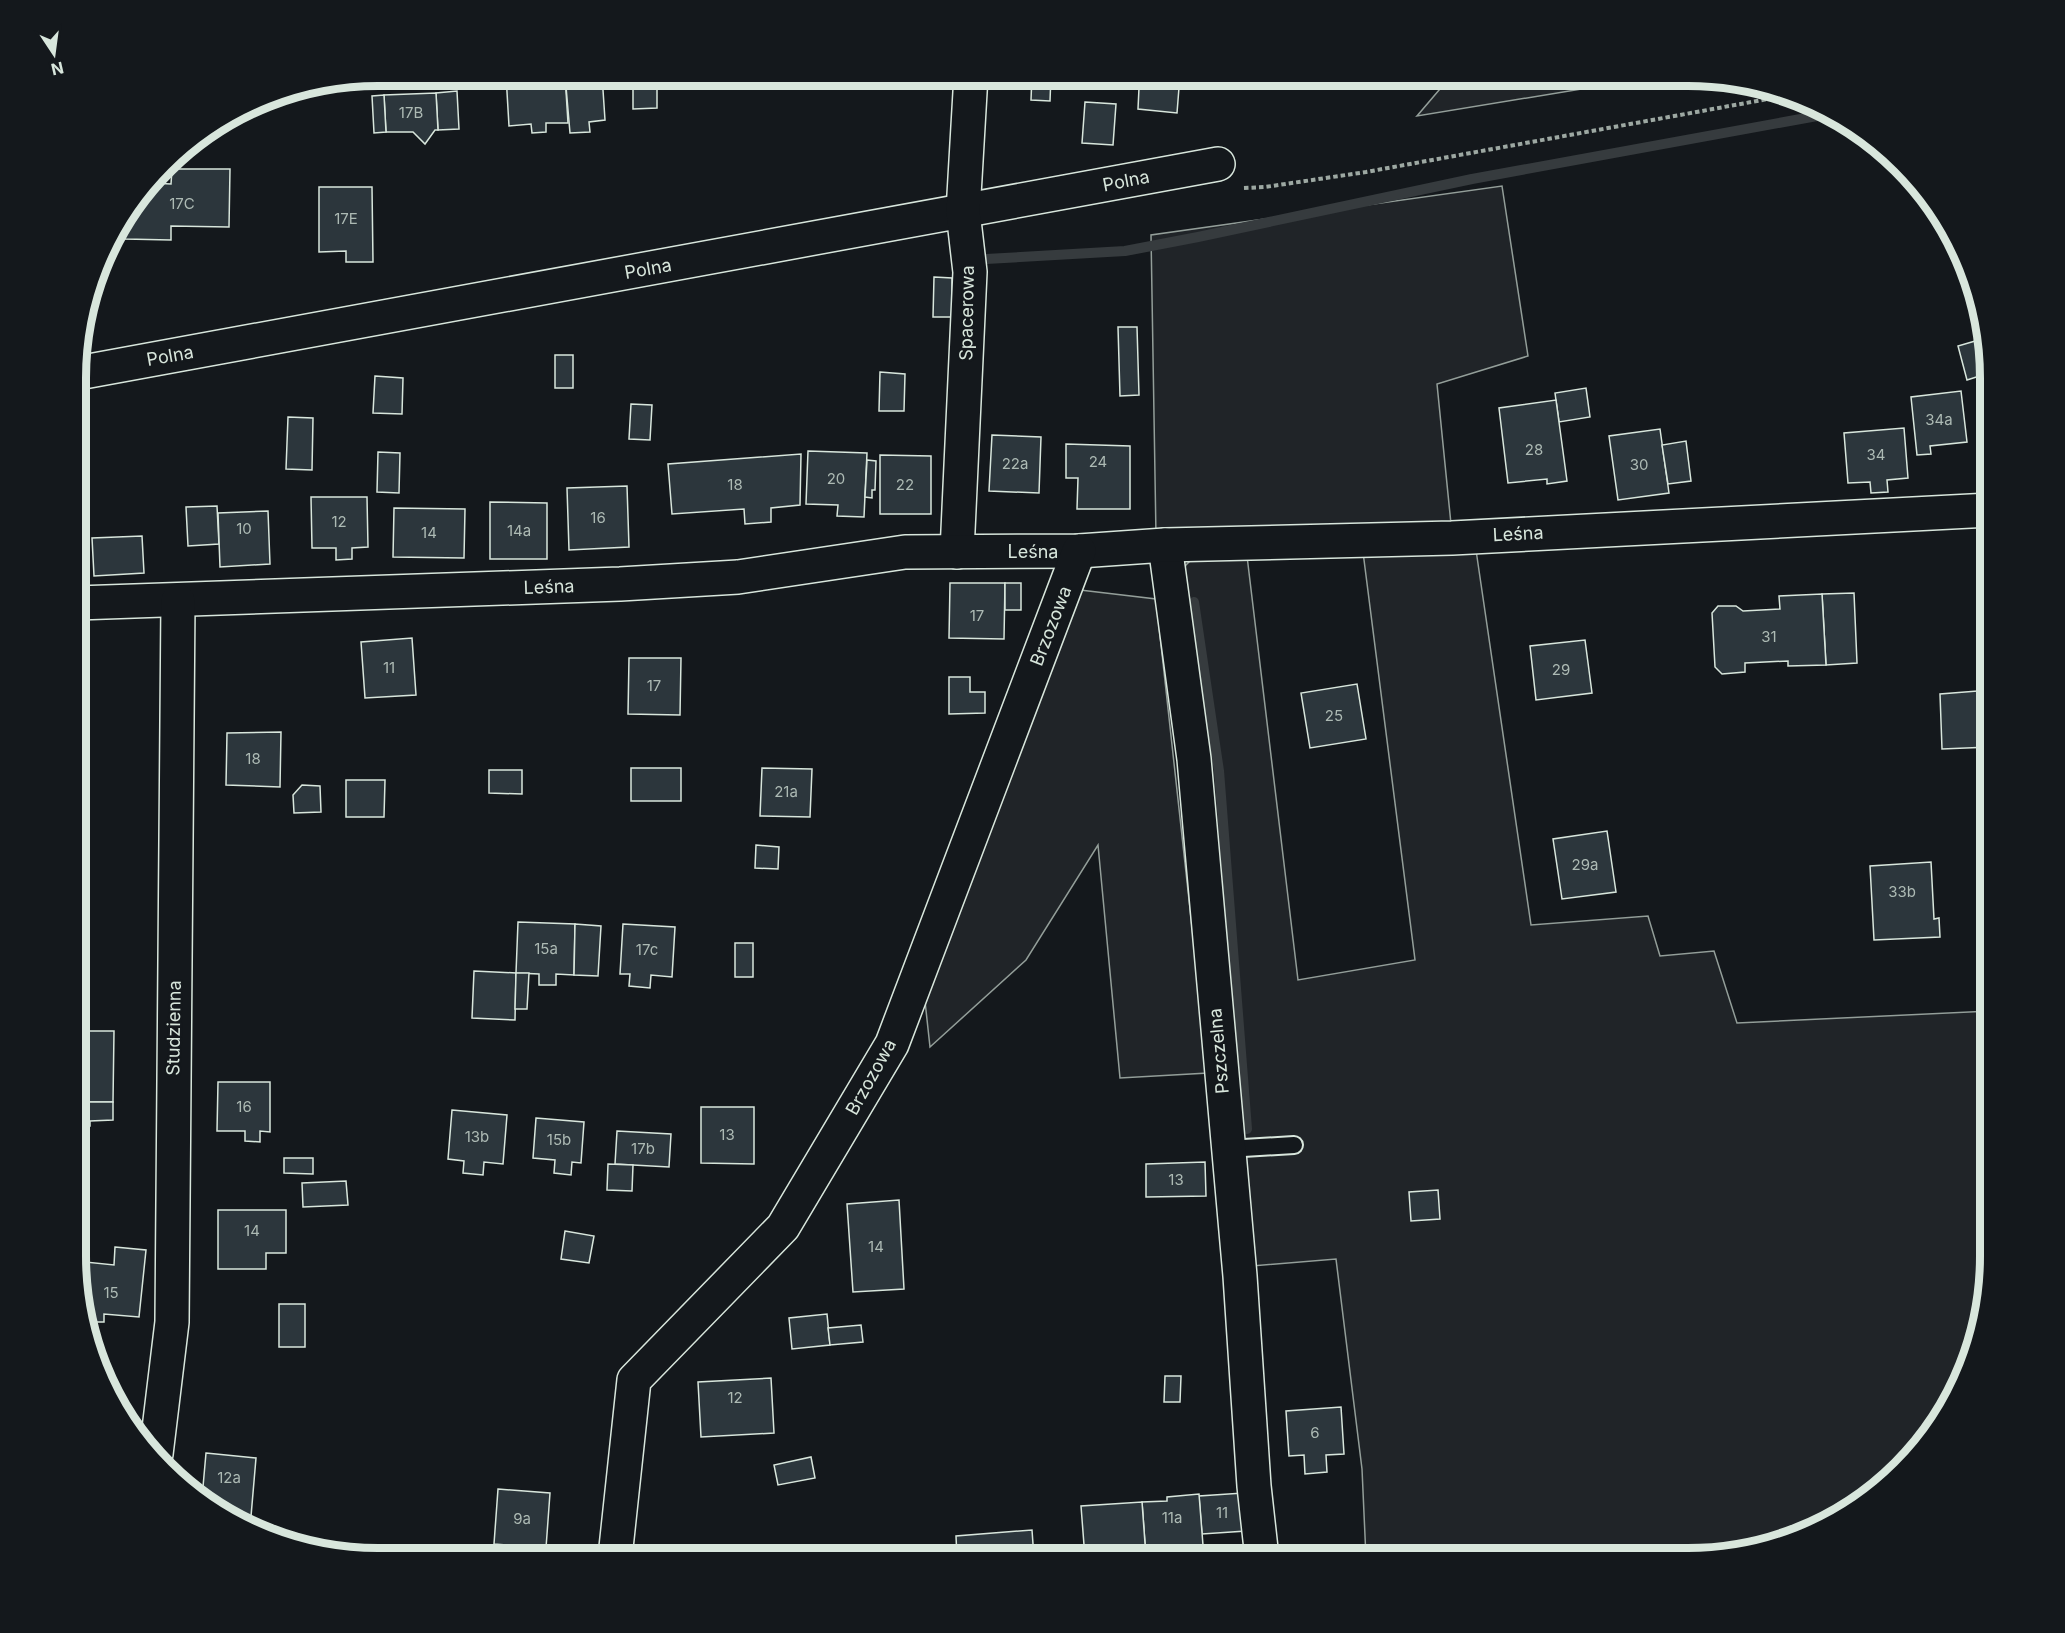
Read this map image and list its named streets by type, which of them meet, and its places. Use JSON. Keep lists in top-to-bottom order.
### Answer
{
  "streets": {
    "street": [
      "Polna",
      "Spacerowa",
      "Leśna",
      "Brzozowa",
      "Studzienna",
      "Pszczelna"
    ]
  },
  "crossings": [
    ["Polna", "Spacerowa"],
    ["Spacerowa", "Leśna"],
    ["Leśna", "Brzozowa"],
    ["Leśna", "Studzienna"],
    ["Leśna", "Pszczelna"]
  ],
  "house_numbers": [
    "17B",
    "17C",
    "17E",
    "34a",
    "28",
    "34",
    "24",
    "22a",
    "30",
    "20",
    "18",
    "22",
    "16",
    "12",
    "10",
    "14a",
    "14",
    "17",
    "31",
    "11",
    "29",
    "17",
    "25",
    "18",
    "21a",
    "29a",
    "33b",
    "15a",
    "17c",
    "16",
    "13",
    "13b",
    "15b",
    "17b",
    "13",
    "14",
    "14",
    "15",
    "12",
    "6",
    "12a",
    "11",
    "11a",
    "9a"
  ],
  "north": "bottom"
}
